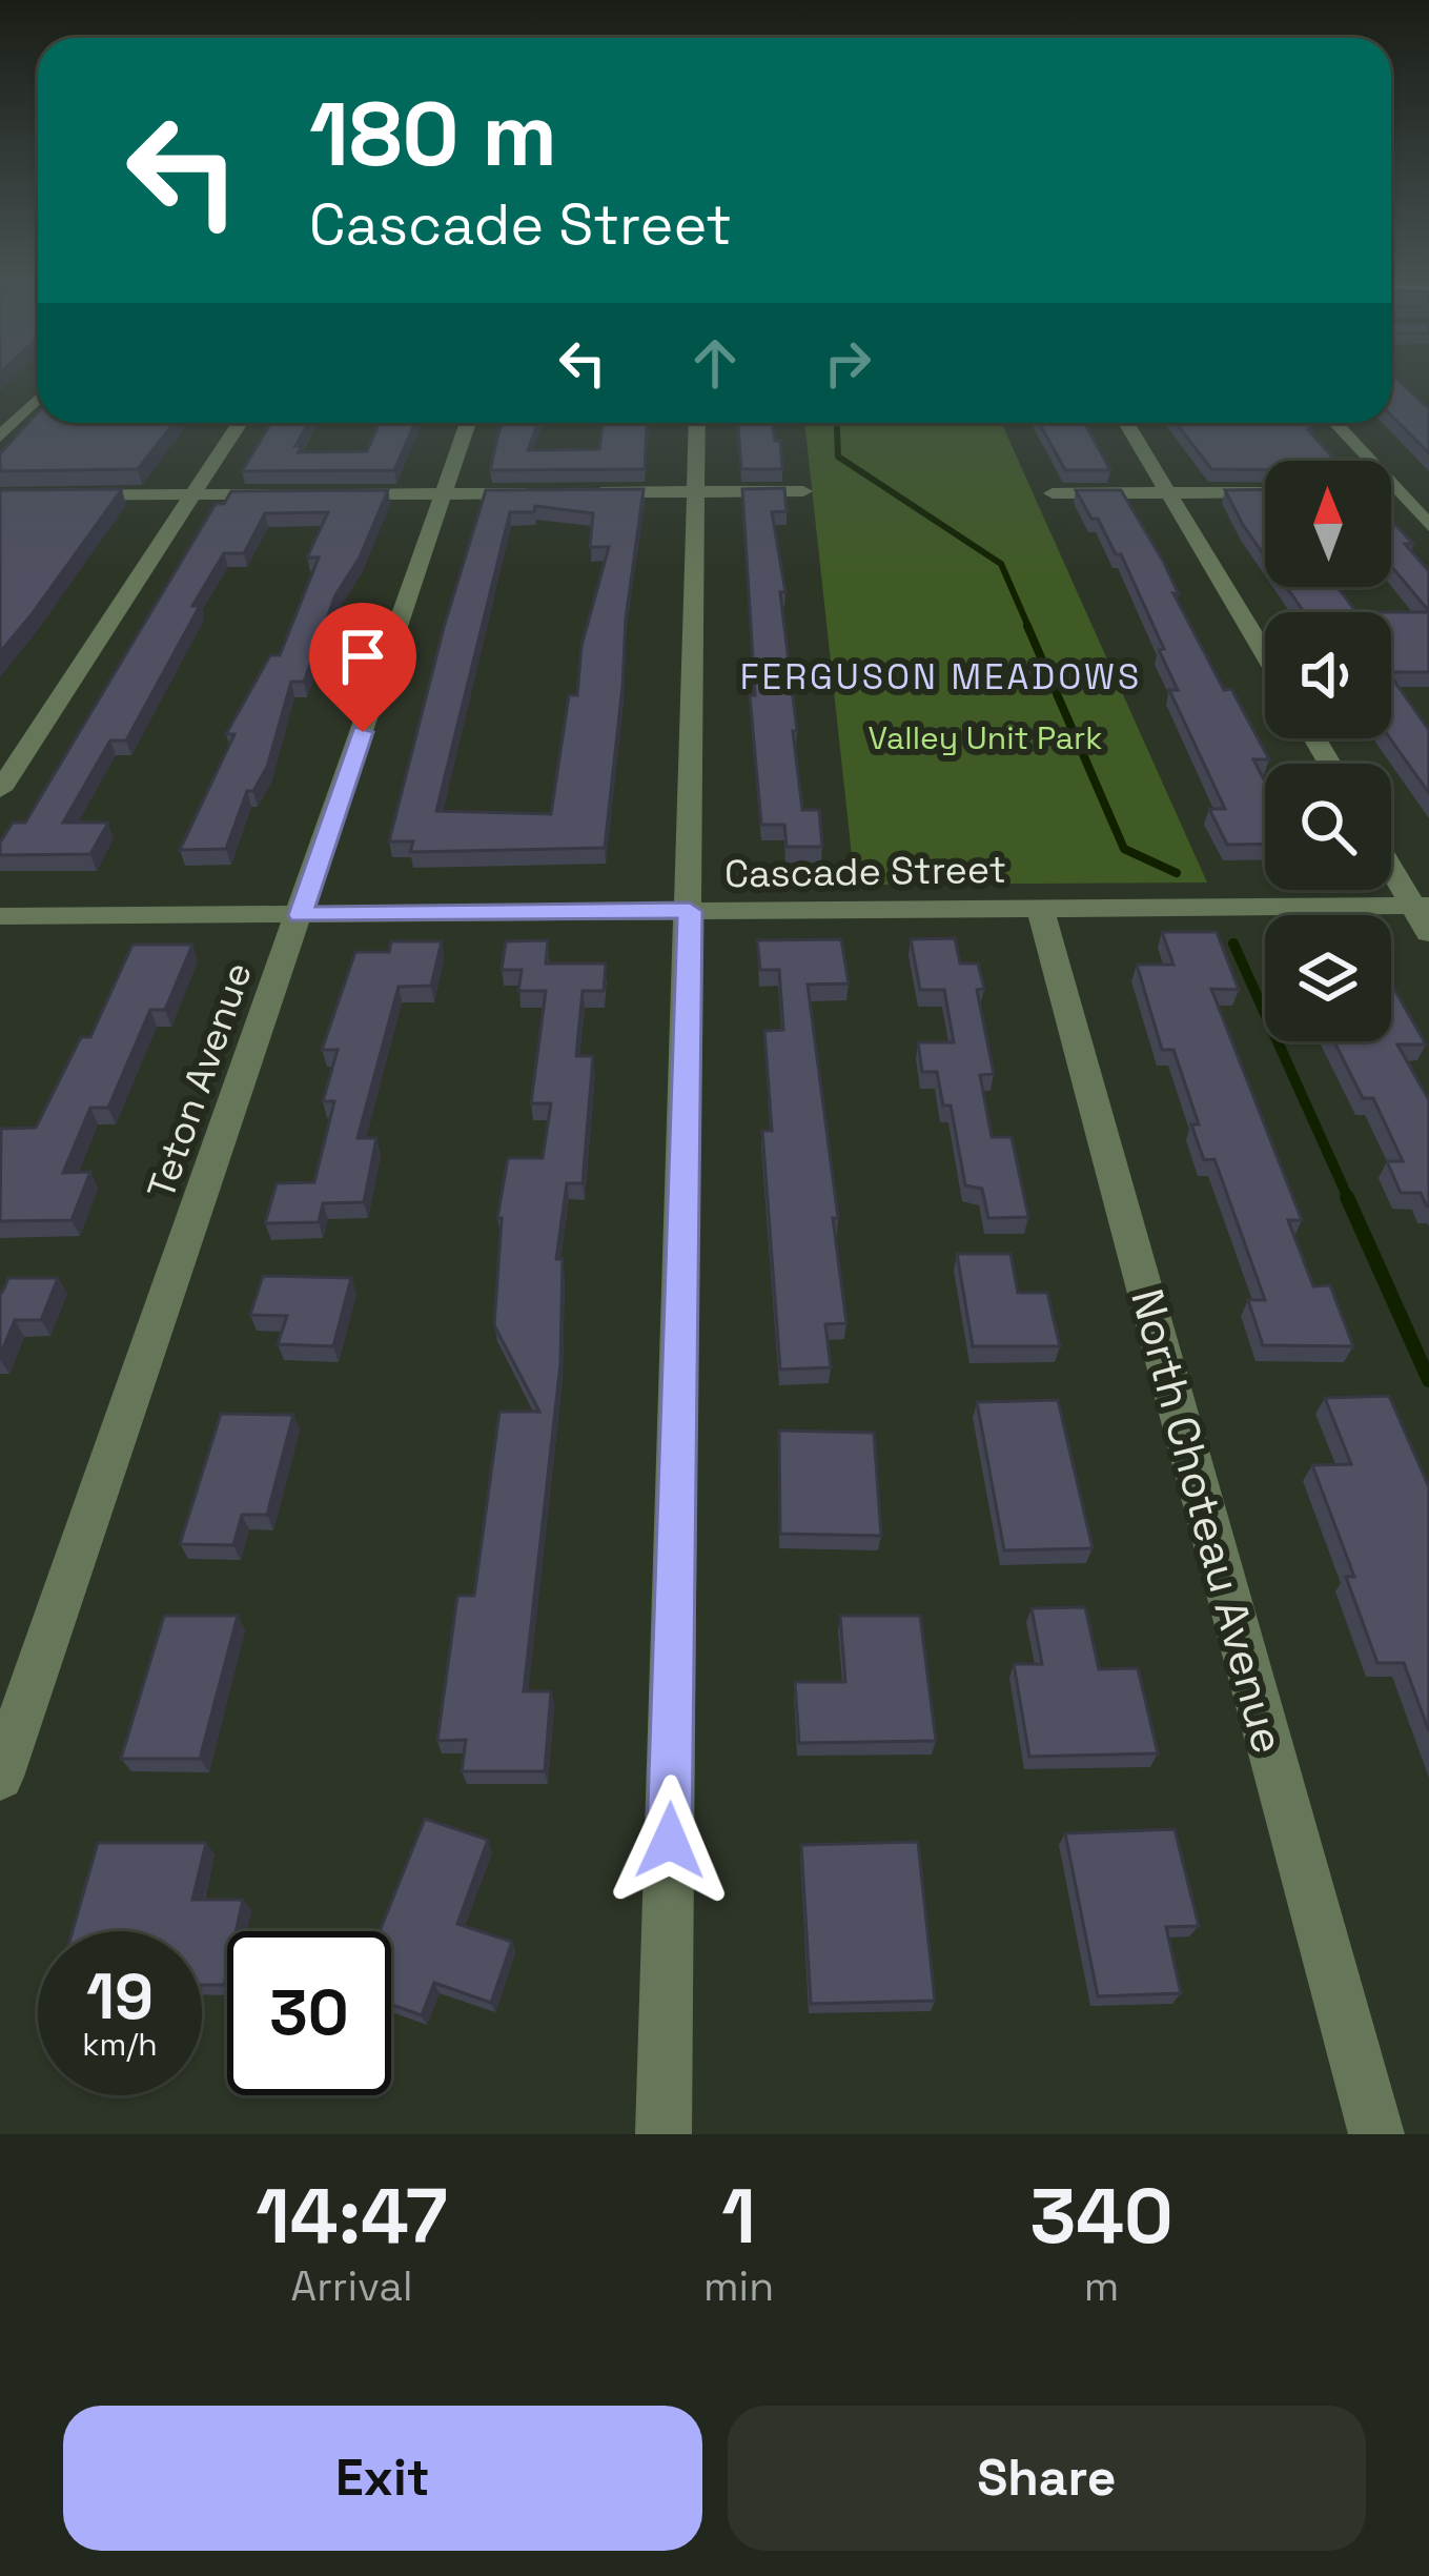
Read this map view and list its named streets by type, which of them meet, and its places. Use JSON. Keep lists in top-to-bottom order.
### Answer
{
  "streets": {
    "street": ["Cascade Street", "Teton Avenue", "North Choteau Avenue"]
  },
  "crossings": [
    ["Cascade Street", "Teton Avenue"],
    ["Cascade Street", "North Choteau Avenue"]
  ],
  "districts": ["FERGUSON MEADOWS"],
  "parks": ["Valley Unit Park"],
  "north": "top",
  "page": {
    "turn": ["180 m", "Cascade Street"],
    "speed": "19 km/h",
    "limit": "30",
    "eta": [
      "14:47",
      "Arrival",
      "1",
      "min",
      "340",
      "m"
    ],
    "buttons": ["Exit", "Share"]
  }
}
